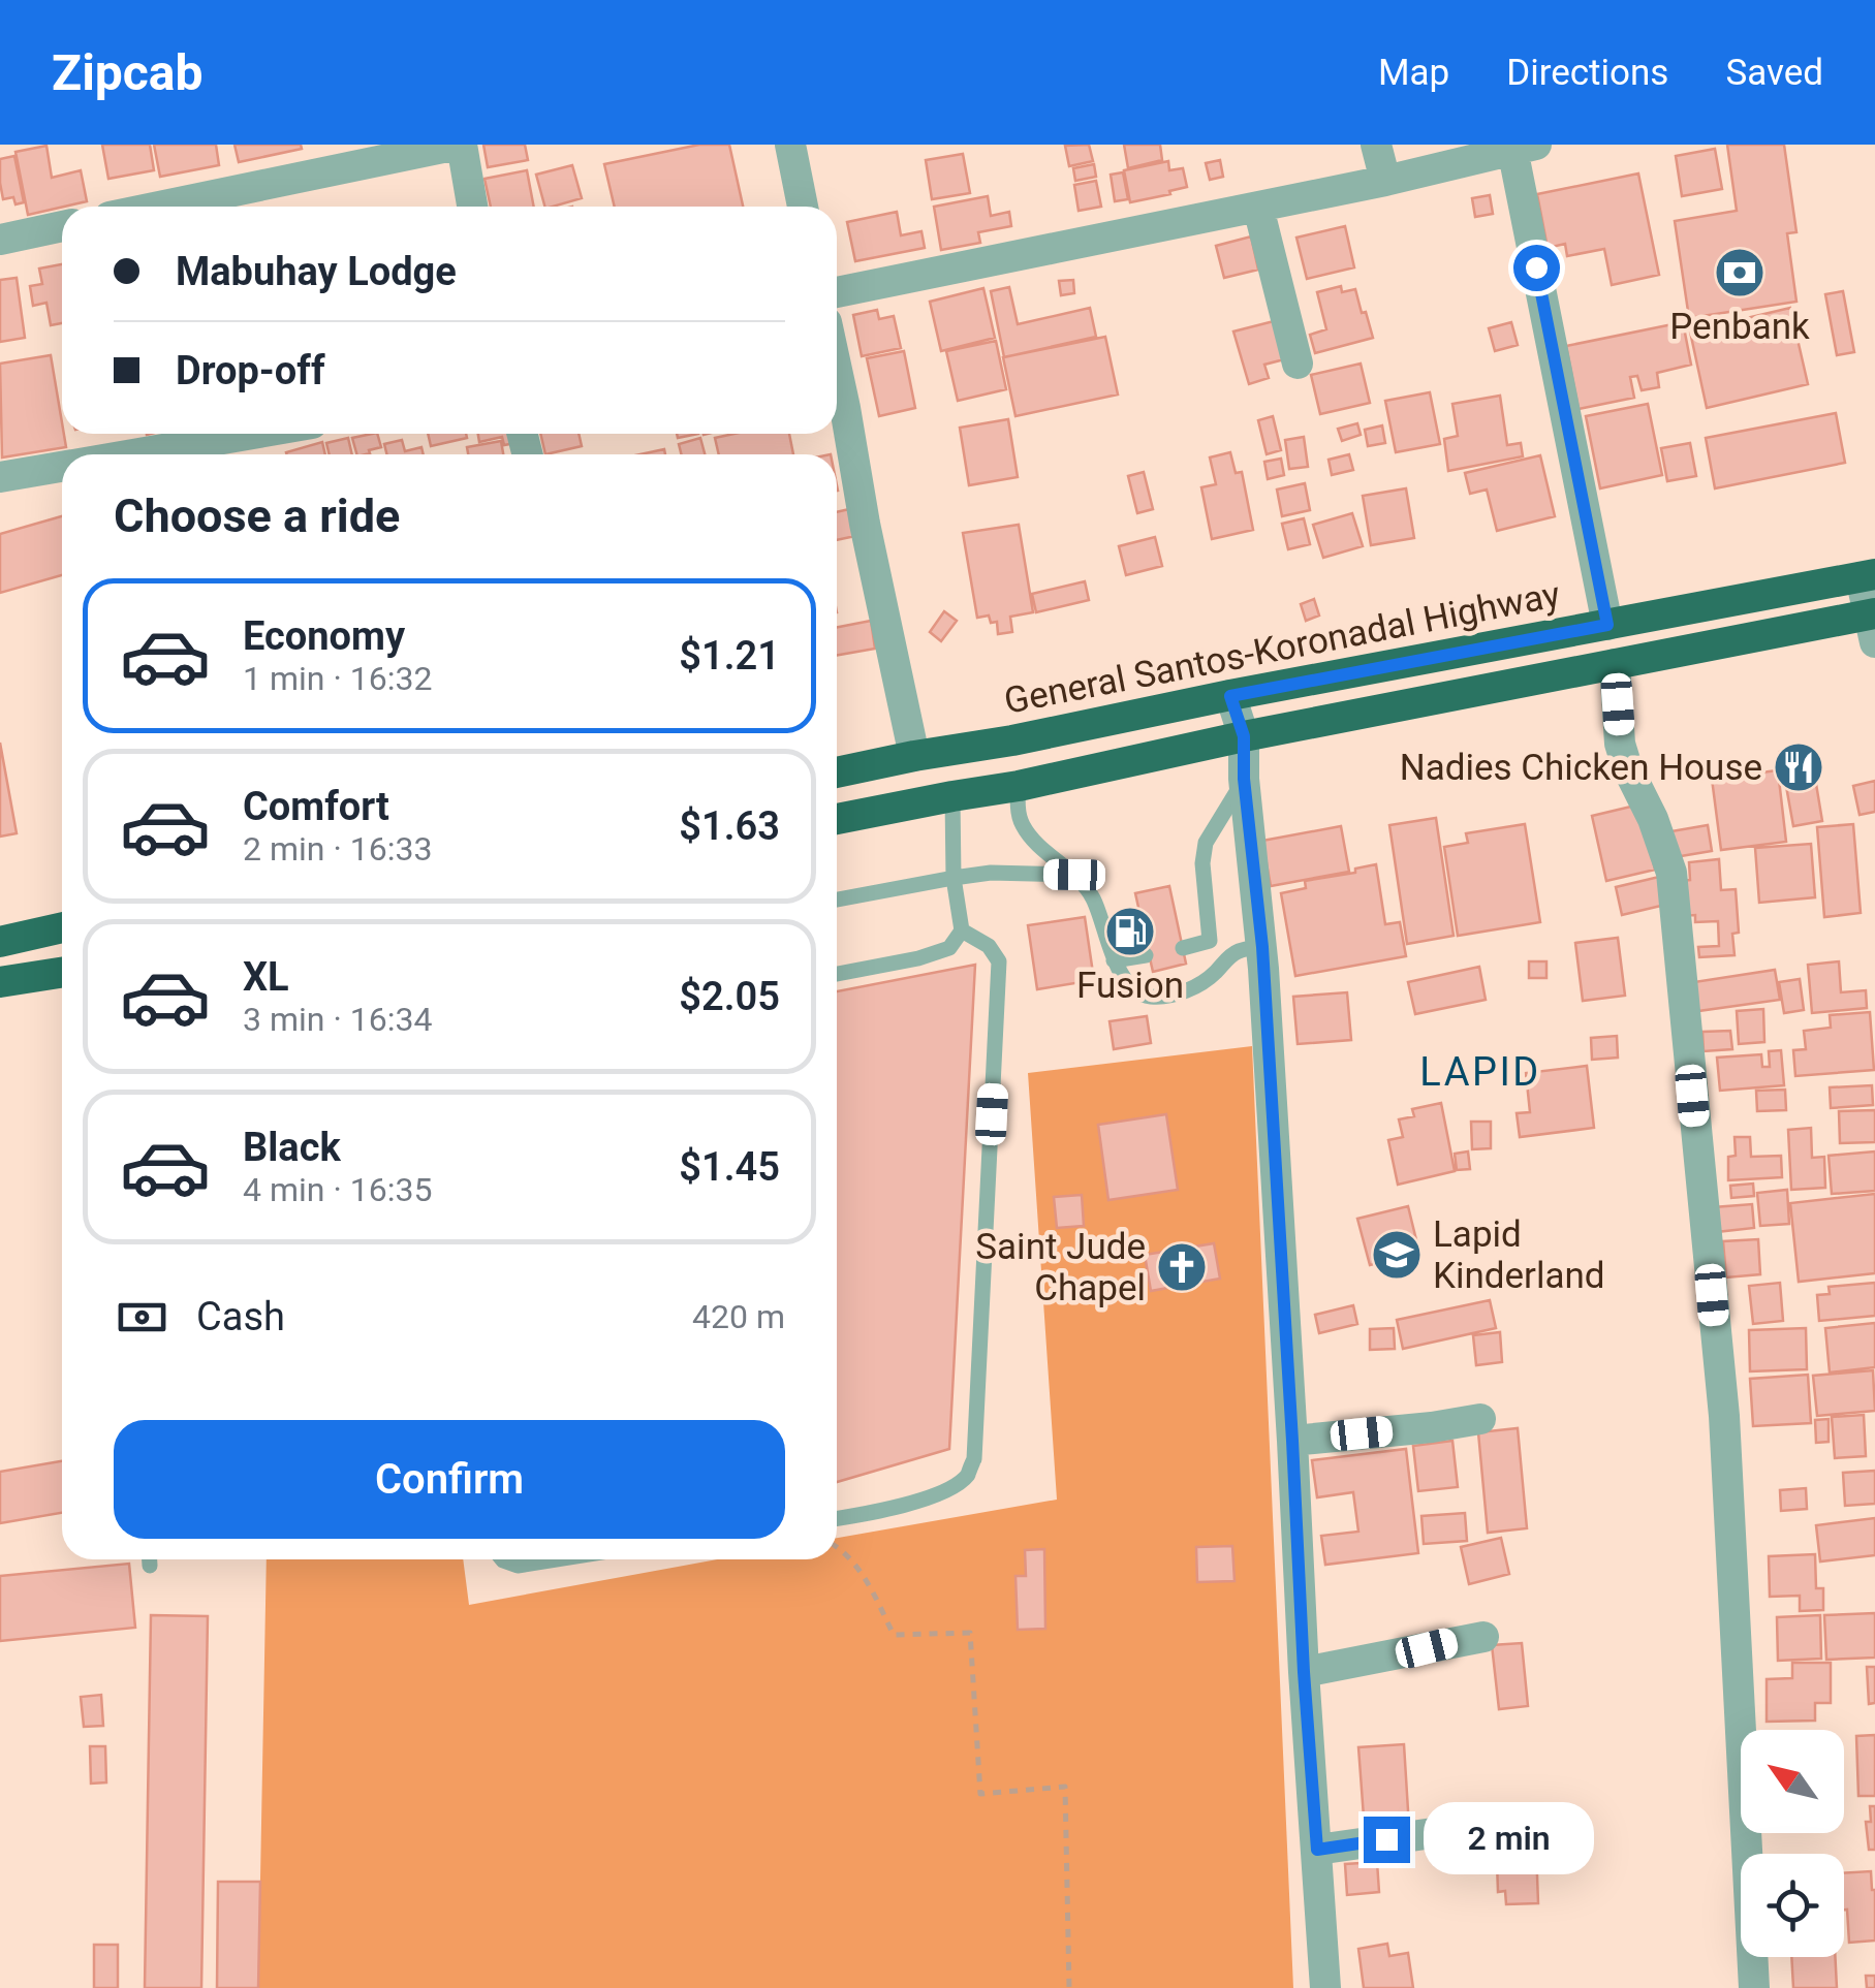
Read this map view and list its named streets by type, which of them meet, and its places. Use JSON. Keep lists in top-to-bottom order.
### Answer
{
  "streets": {
    "highway": ["General Santos-Koronadal Highway"]
  },
  "districts": ["LAPID"],
  "places": {
    "bank": ["Penbank"],
    "restaurant": ["Nadies Chicken House"],
    "fuel station": ["Fusion"],
    "school or university": ["Lapid Kinderland"],
    "church": ["Saint Jude Chapel"]
  },
  "north": "top left",
  "page": {
    "header": "Zipcab",
    "nav": ["Map", "Directions", "Saved"],
    "banner": ["Mabuhay Lodge", "Drop-off"],
    "heading": "Choose a ride",
    "list": [
      {
        "name": "Economy",
        "note": "1 min · 16:32",
        "value": "$1.21"
      },
      {
        "name": "Comfort",
        "note": "2 min · 16:33",
        "value": "$1.63"
      },
      {
        "name": "XL",
        "note": "3 min · 16:34",
        "value": "$2.05"
      },
      {
        "name": "Black",
        "note": "4 min · 16:35",
        "value": "$1.45"
      }
    ],
    "pay": ["Cash", "420 m"],
    "buttons": "Confirm",
    "bubble": "2 min"
  }
}
